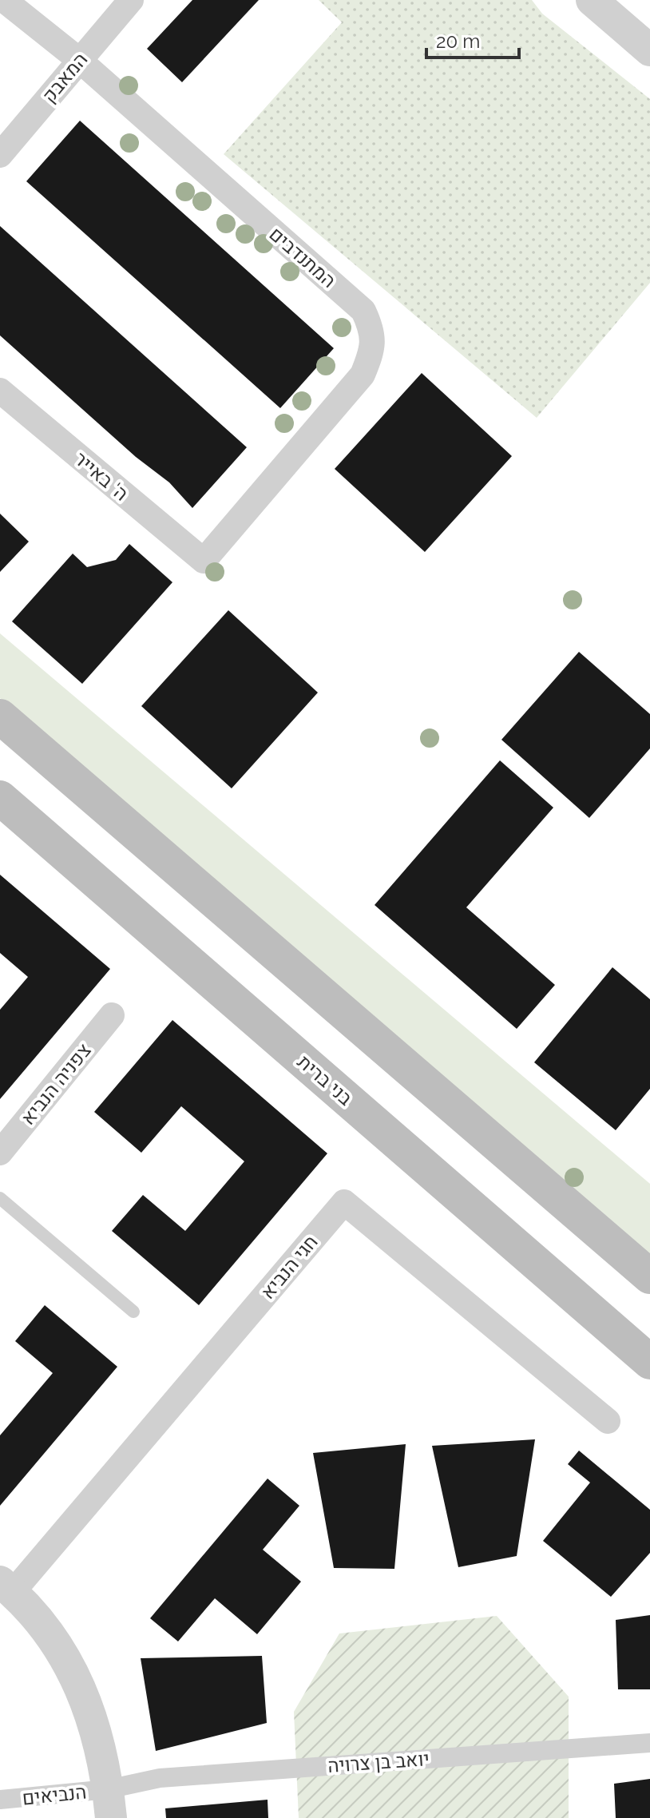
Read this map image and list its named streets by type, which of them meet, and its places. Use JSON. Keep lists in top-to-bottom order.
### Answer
{
  "streets": {
    "main road": ["בני ברית"],
    "street": [
      "המאבק",
      "המתנדבים",
      "ה' באייר",
      "צפניה הנביא",
      "חגי הנביא",
      "יואב בן צרויה",
      "הנביאים"
    ]
  },
  "crossings": [
    ["המאבק", "המתנדבים"],
    ["המתנדבים", "ה' באייר"],
    ["יואב בן צרויה", "הנביאים"]
  ],
  "scale_bar": "20 m"
}
